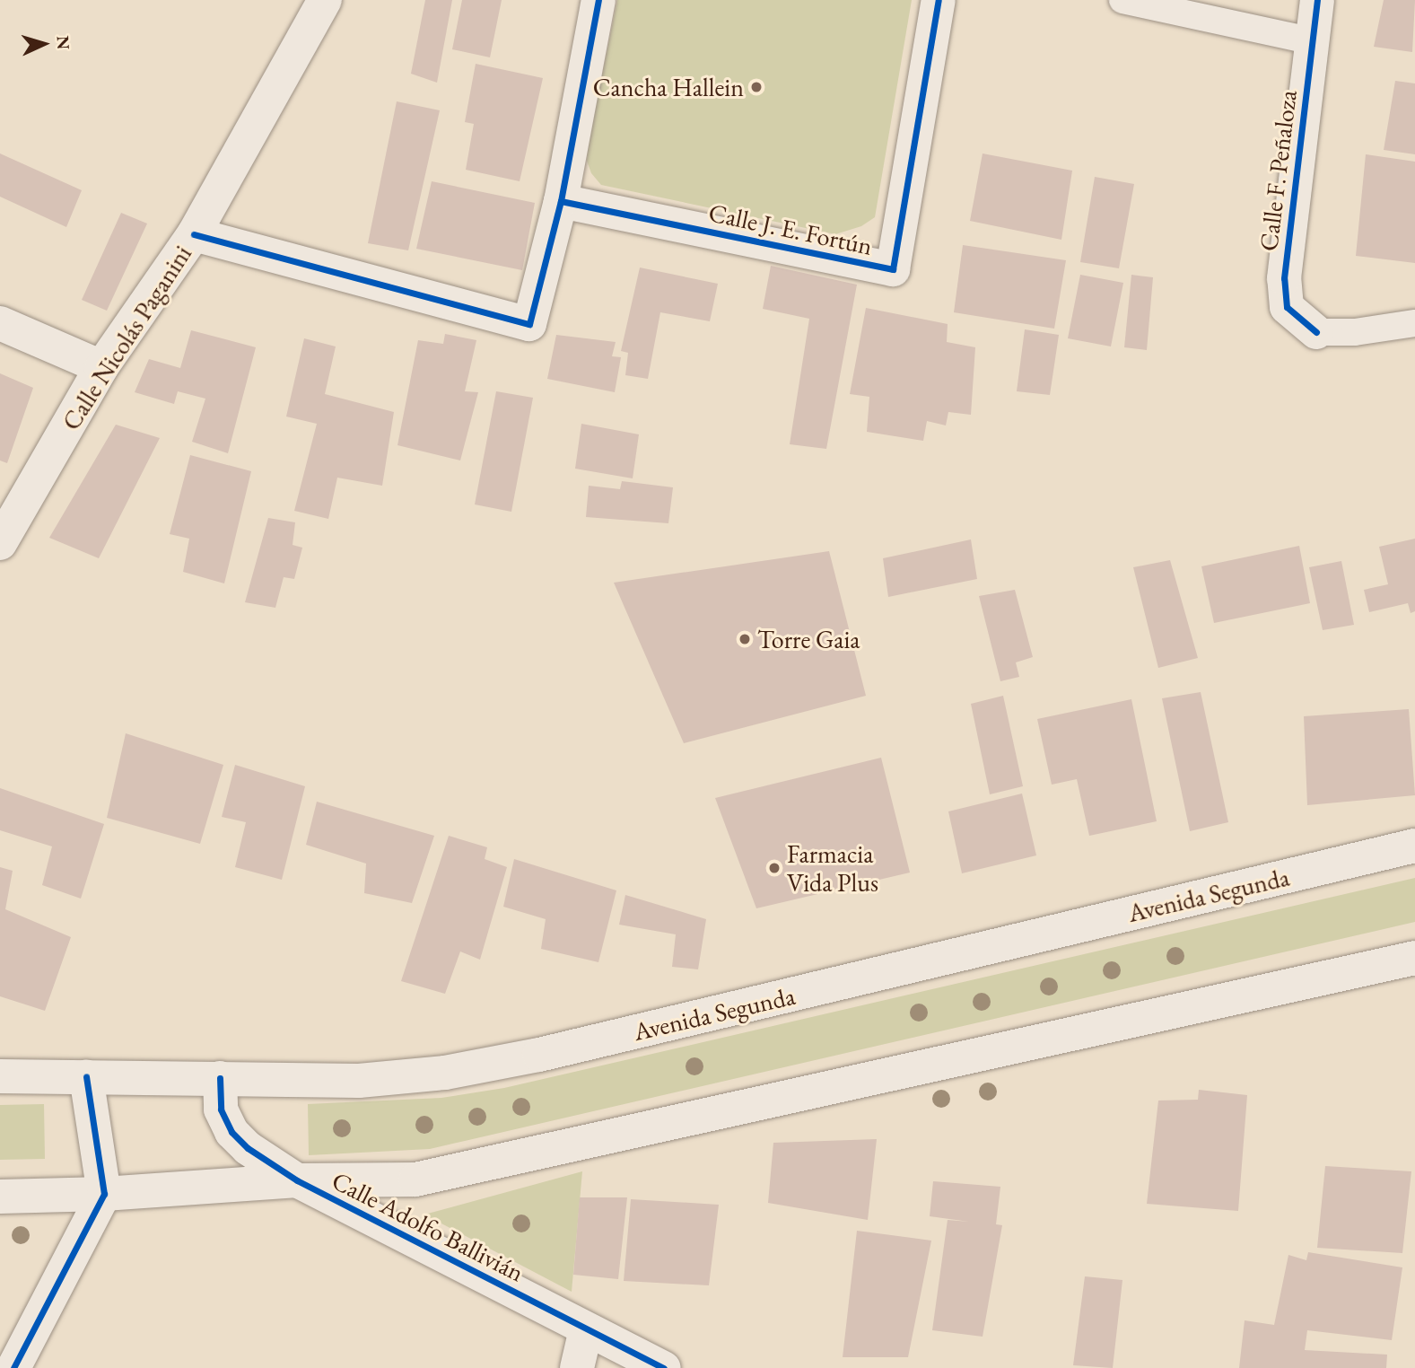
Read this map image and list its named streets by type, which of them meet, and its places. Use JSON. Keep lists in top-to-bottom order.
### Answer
{
  "streets": {
    "street": [
      "Calle F. Peñaloza",
      "Calle J. E. Fortún",
      "Calle Nicolás Paganini",
      "Avenida Segunda",
      "Calle Adolfo Ballivián"
    ]
  },
  "crossings": [
    ["Avenida Segunda", "Calle Adolfo Ballivián"]
  ],
  "places": ["Cancha Hallein", "Torre Gaia", "Farmacia Vida Plus"],
  "north": "right"
}
